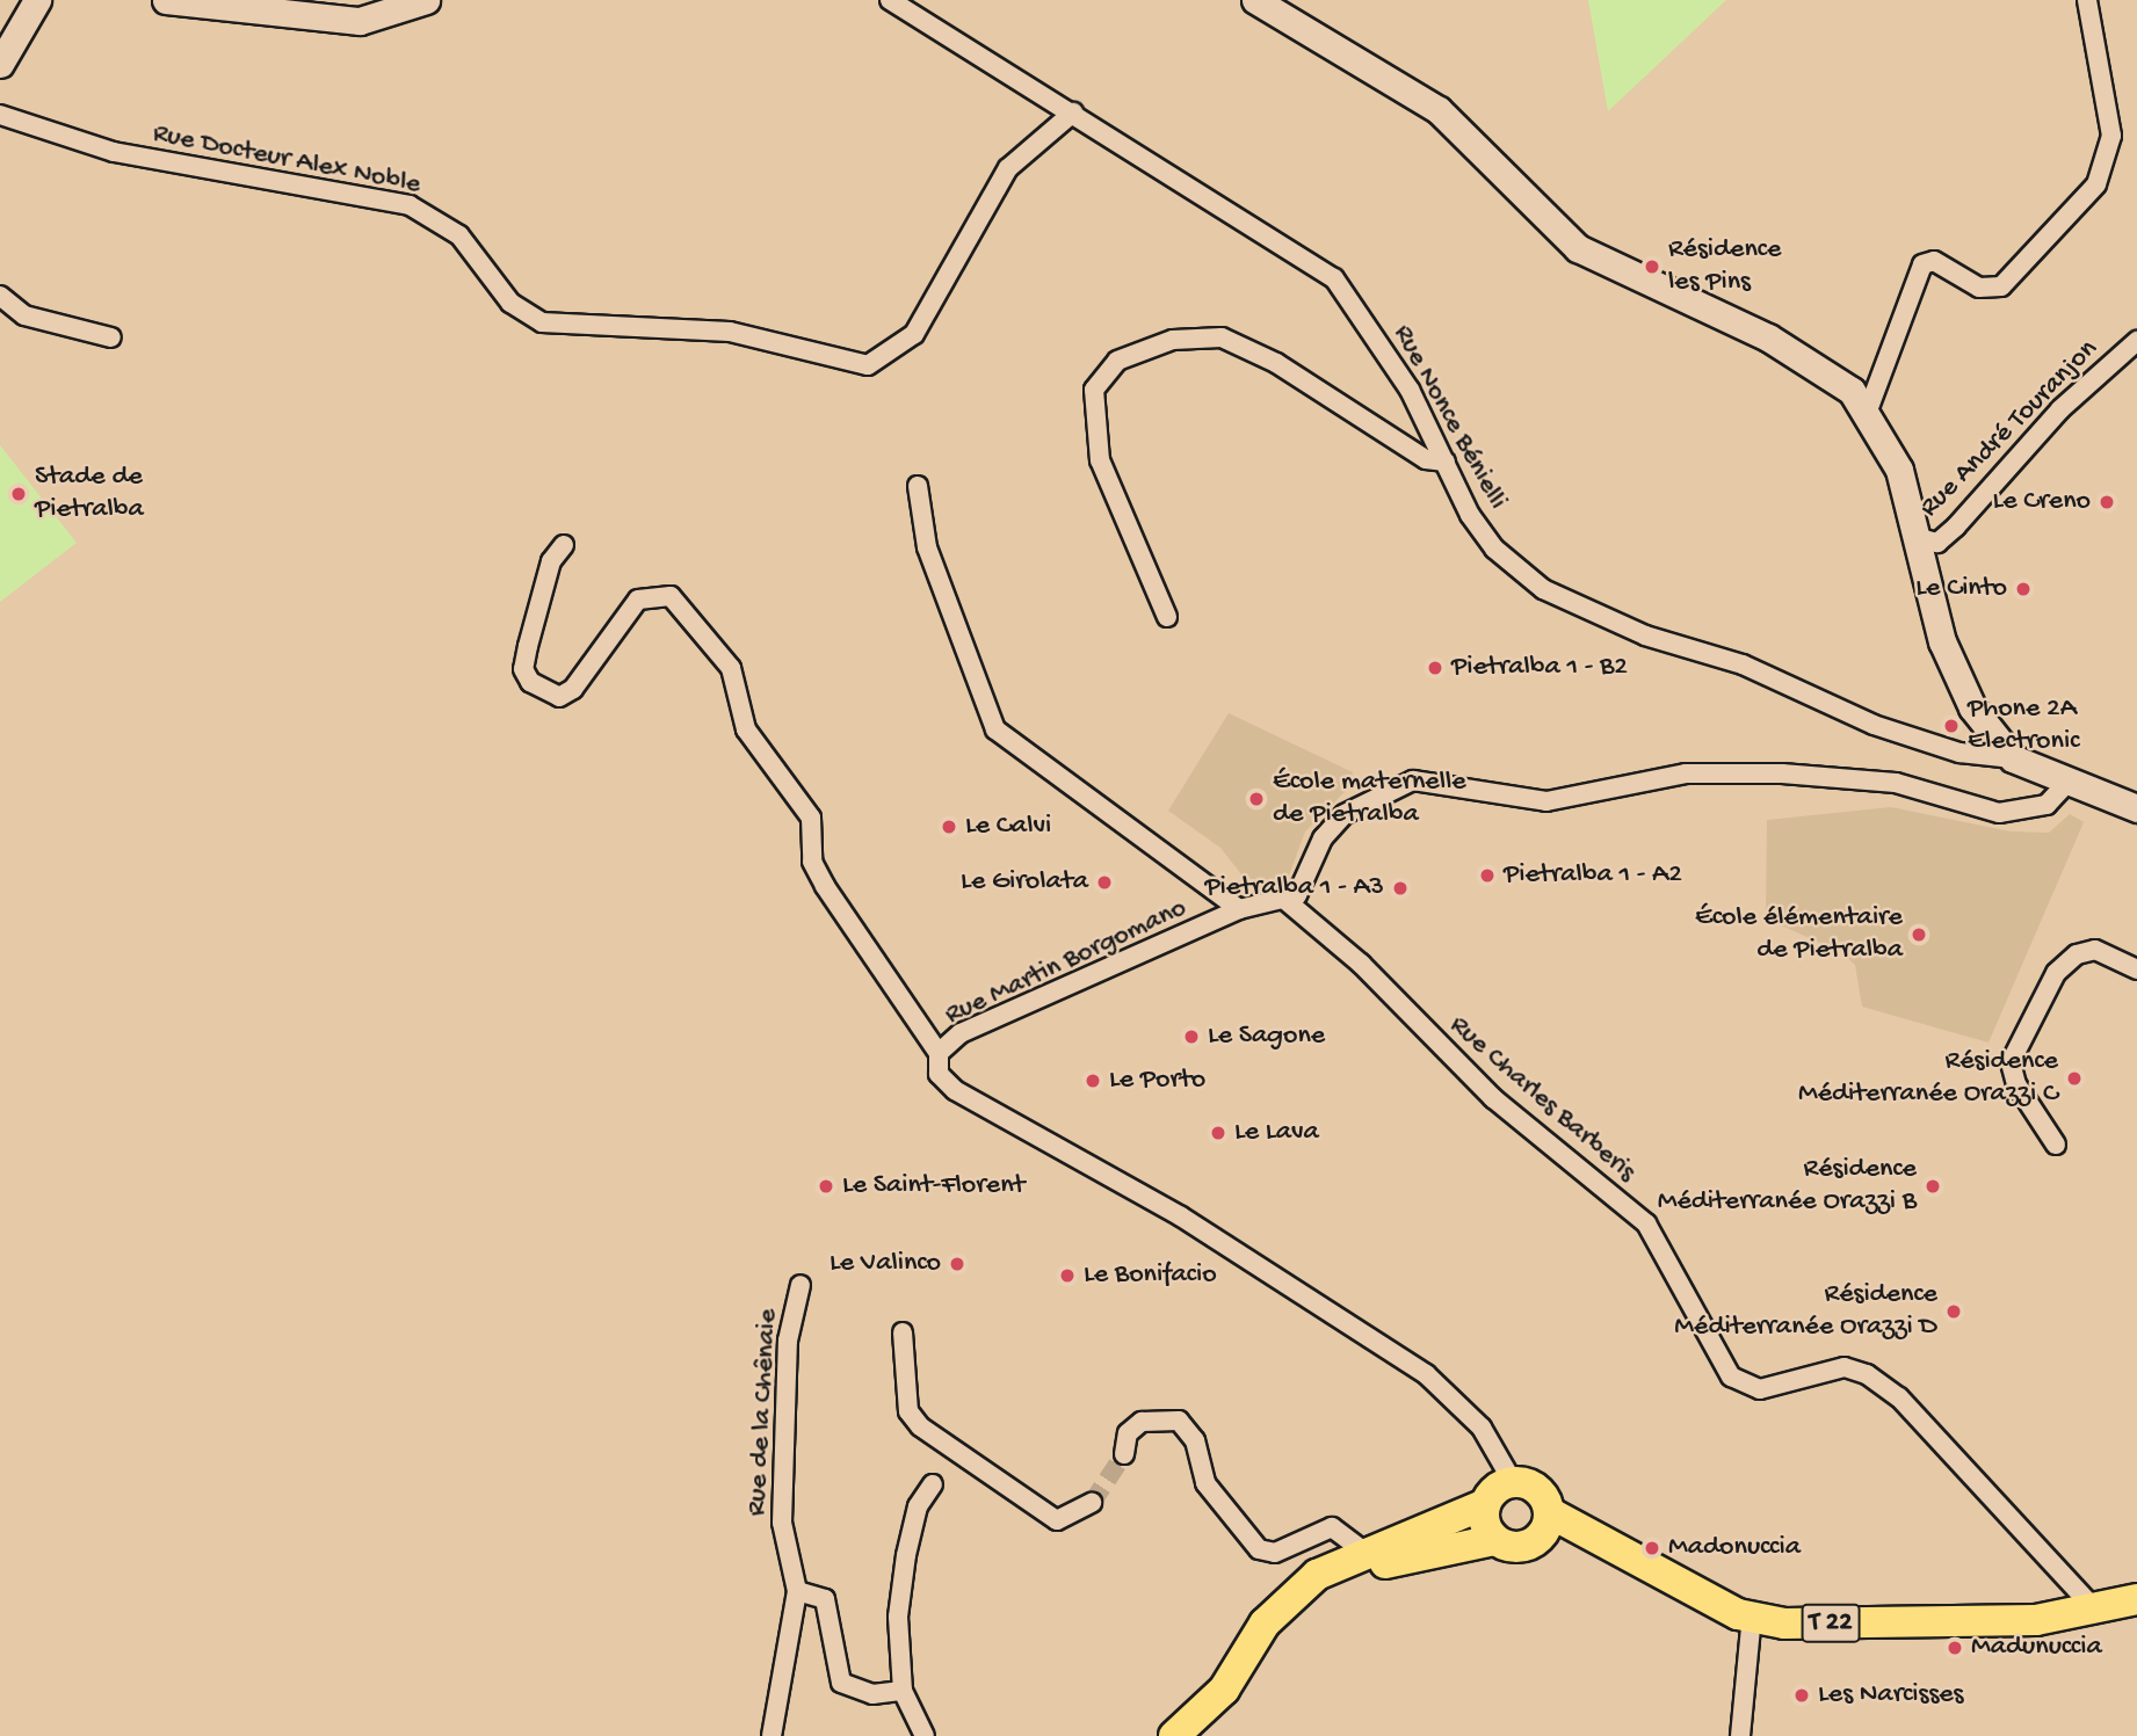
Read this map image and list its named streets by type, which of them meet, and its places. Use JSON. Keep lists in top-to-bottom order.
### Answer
{
  "streets": {
    "main road": ["T 22"],
    "street": [
      "Rue Docteur Alex Noble",
      "Rue Nonce Bénielli",
      "Rue André Touranjon",
      "Rue Martin Borgomano",
      "Rue Charles Barberis",
      "Rue de la Chênaie"
    ]
  },
  "crossings": [
    ["Rue Docteur Alex Noble", "Rue Nonce Bénielli"],
    ["Rue Martin Borgomano", "Rue Charles Barberis"],
    ["Rue Martin Borgomano", "T 22"],
    ["Rue Charles Barberis", "T 22"]
  ],
  "places": [
    "Résidence les Pins",
    "Stade de Pietralba",
    "Le Creno",
    "Le Cinto",
    "Pietralba 1 - B2",
    "Phone 2A Electronic",
    "École maternelle de Pietralba",
    "Le Calvi",
    "Pietralba 1 - A2",
    "Le Girolata",
    "Pietralba 1 - A3",
    "École élémentaire de Pietralba",
    "Le Sagone",
    "Résidence Méditerranée Orazzi C",
    "Le Porto",
    "Le Lava",
    "Le Saint-Florent",
    "Résidence Méditerranée Orazzi B",
    "Le Valinco",
    "Le Bonifacio",
    "Résidence Méditerranée Orazzi D",
    "Madonuccia",
    "Madunuccia",
    "Les Narcisses"
  ]
}
